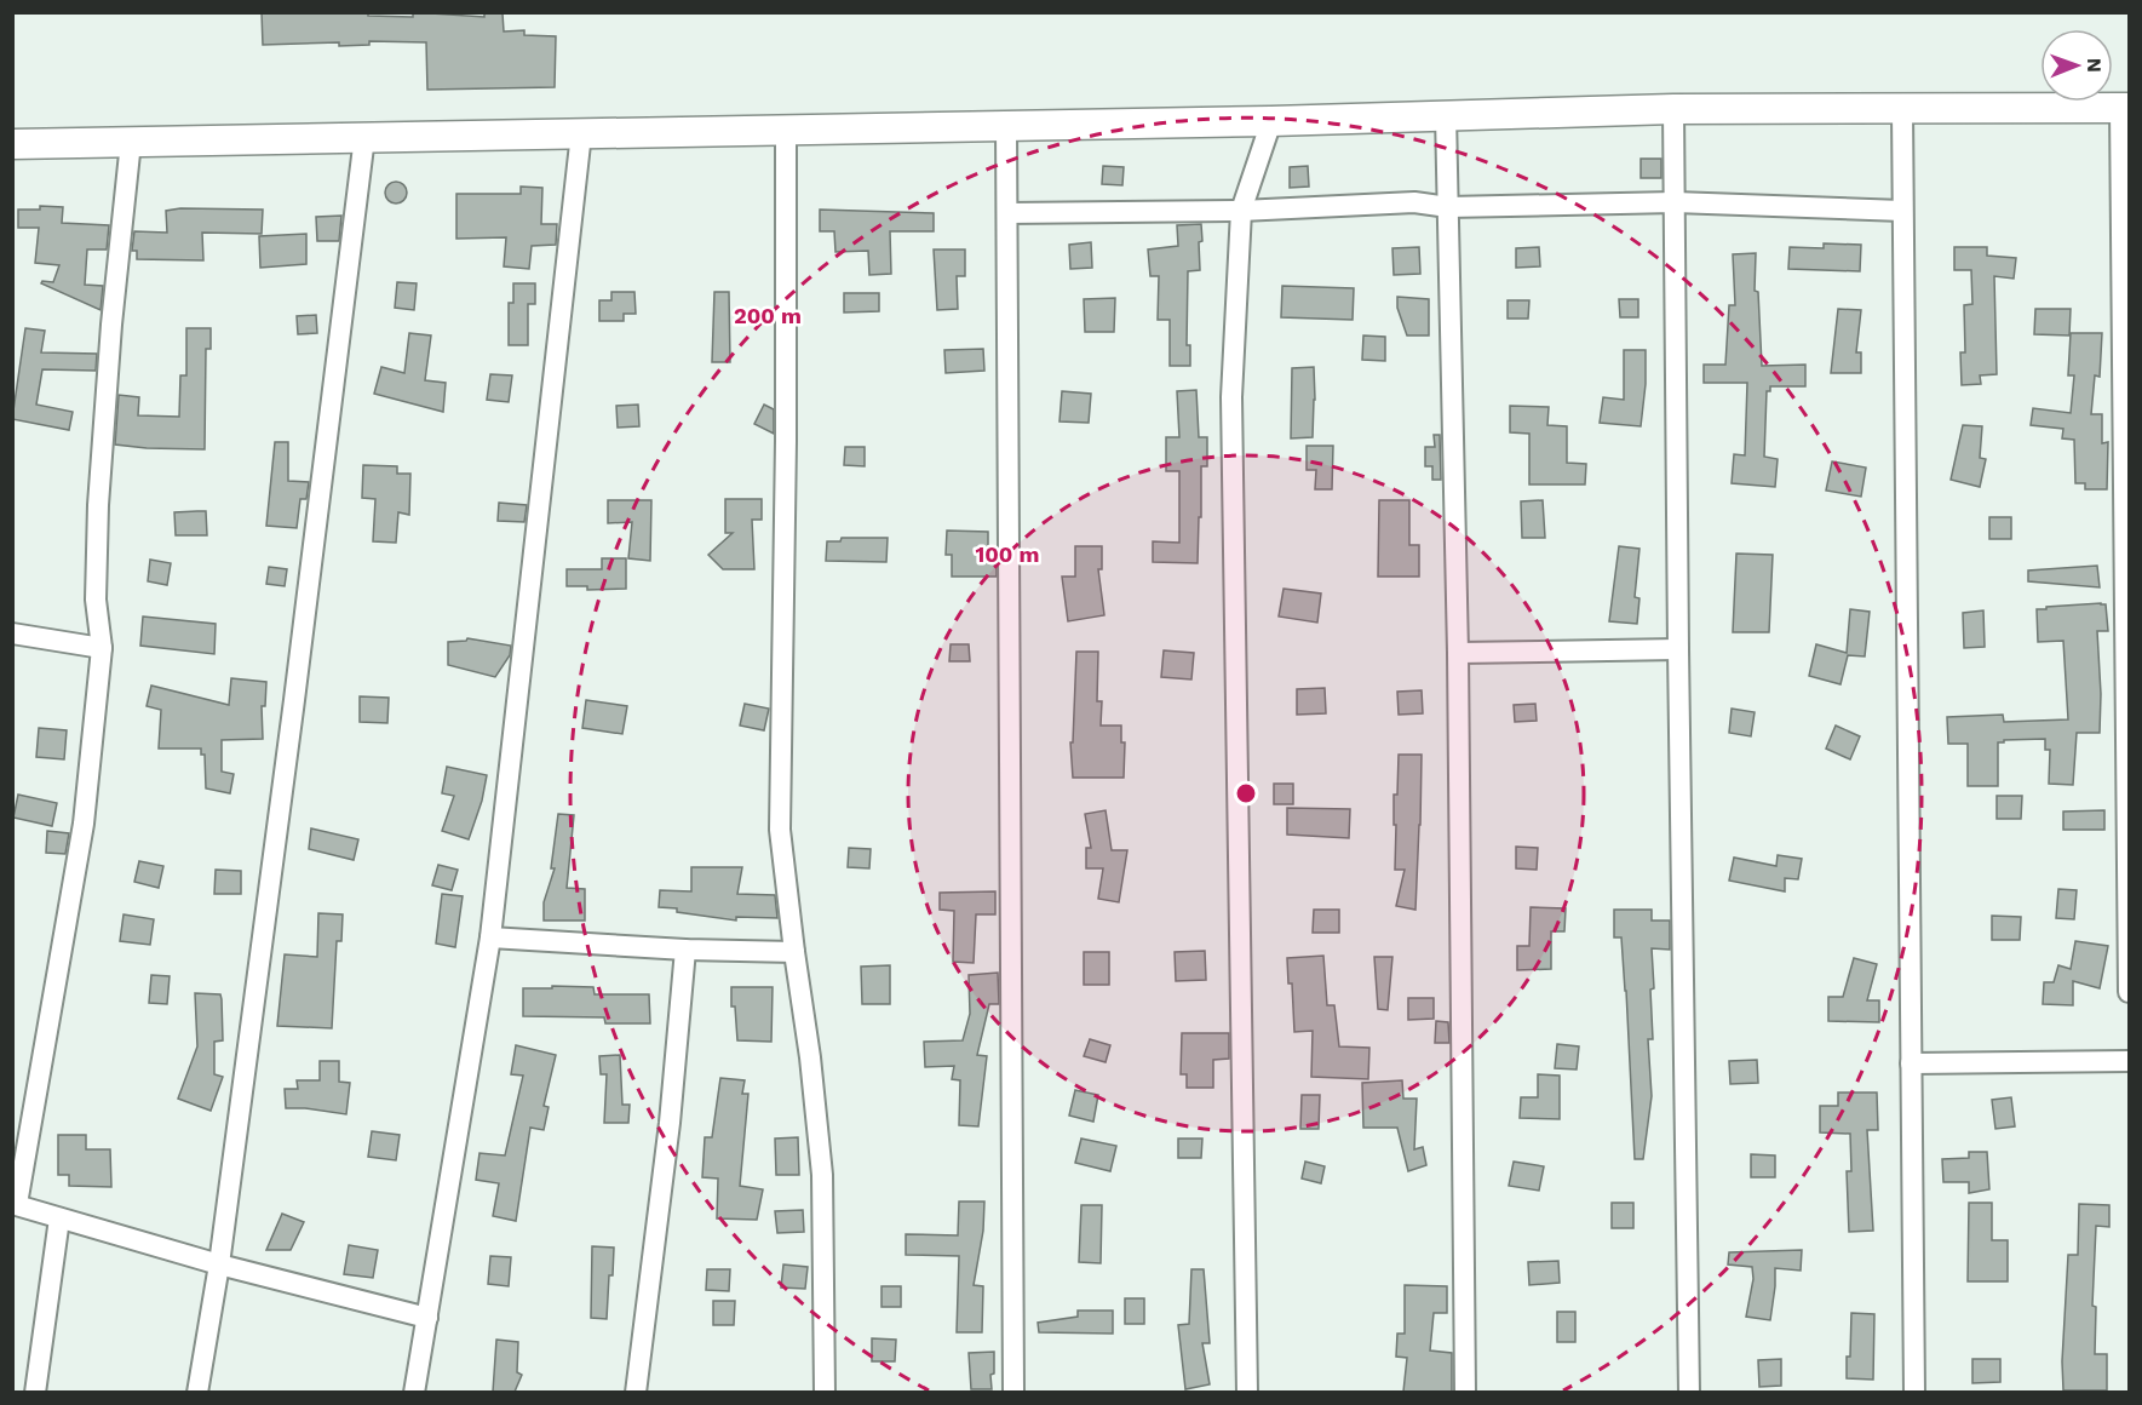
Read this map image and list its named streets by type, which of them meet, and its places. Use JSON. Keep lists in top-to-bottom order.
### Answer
{
  "north": "right",
  "rings": ["200 m", "100 m"]
}
